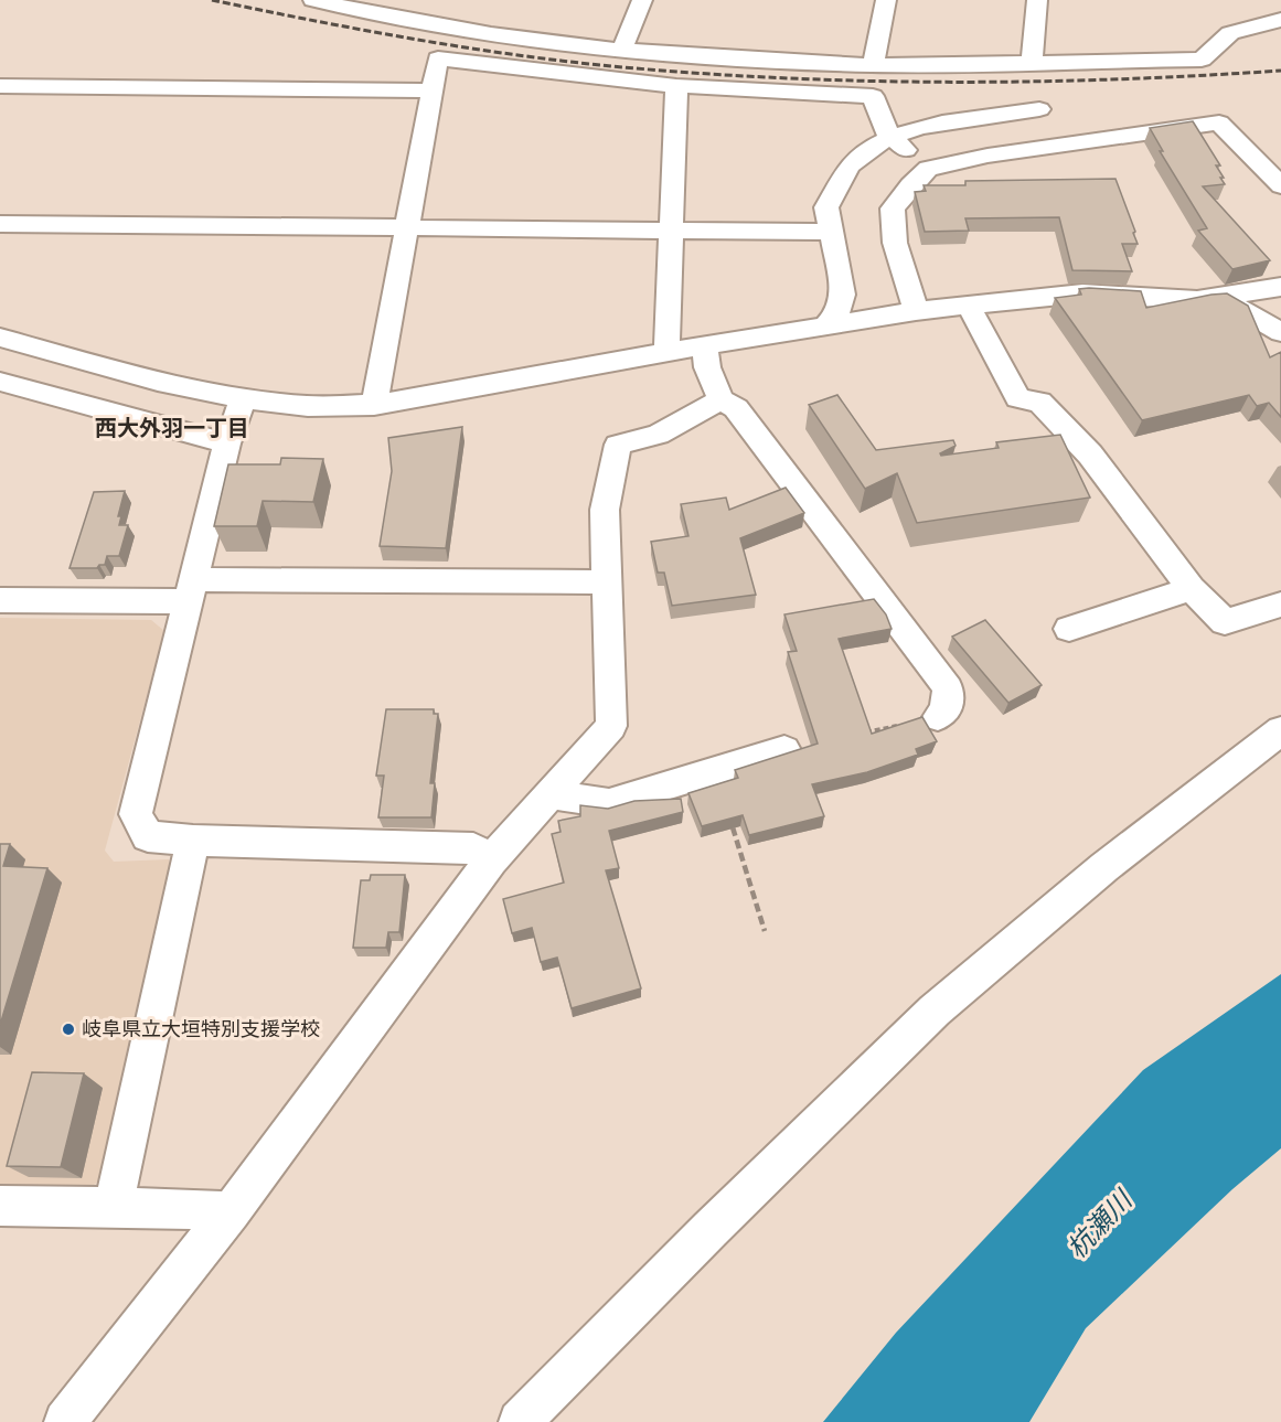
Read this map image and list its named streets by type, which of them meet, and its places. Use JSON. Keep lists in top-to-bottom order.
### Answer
{
  "districts": ["西大外羽一丁目"],
  "water": ["杭瀬川"],
  "places": ["岐阜県立大垣特別支援学校"]
}
